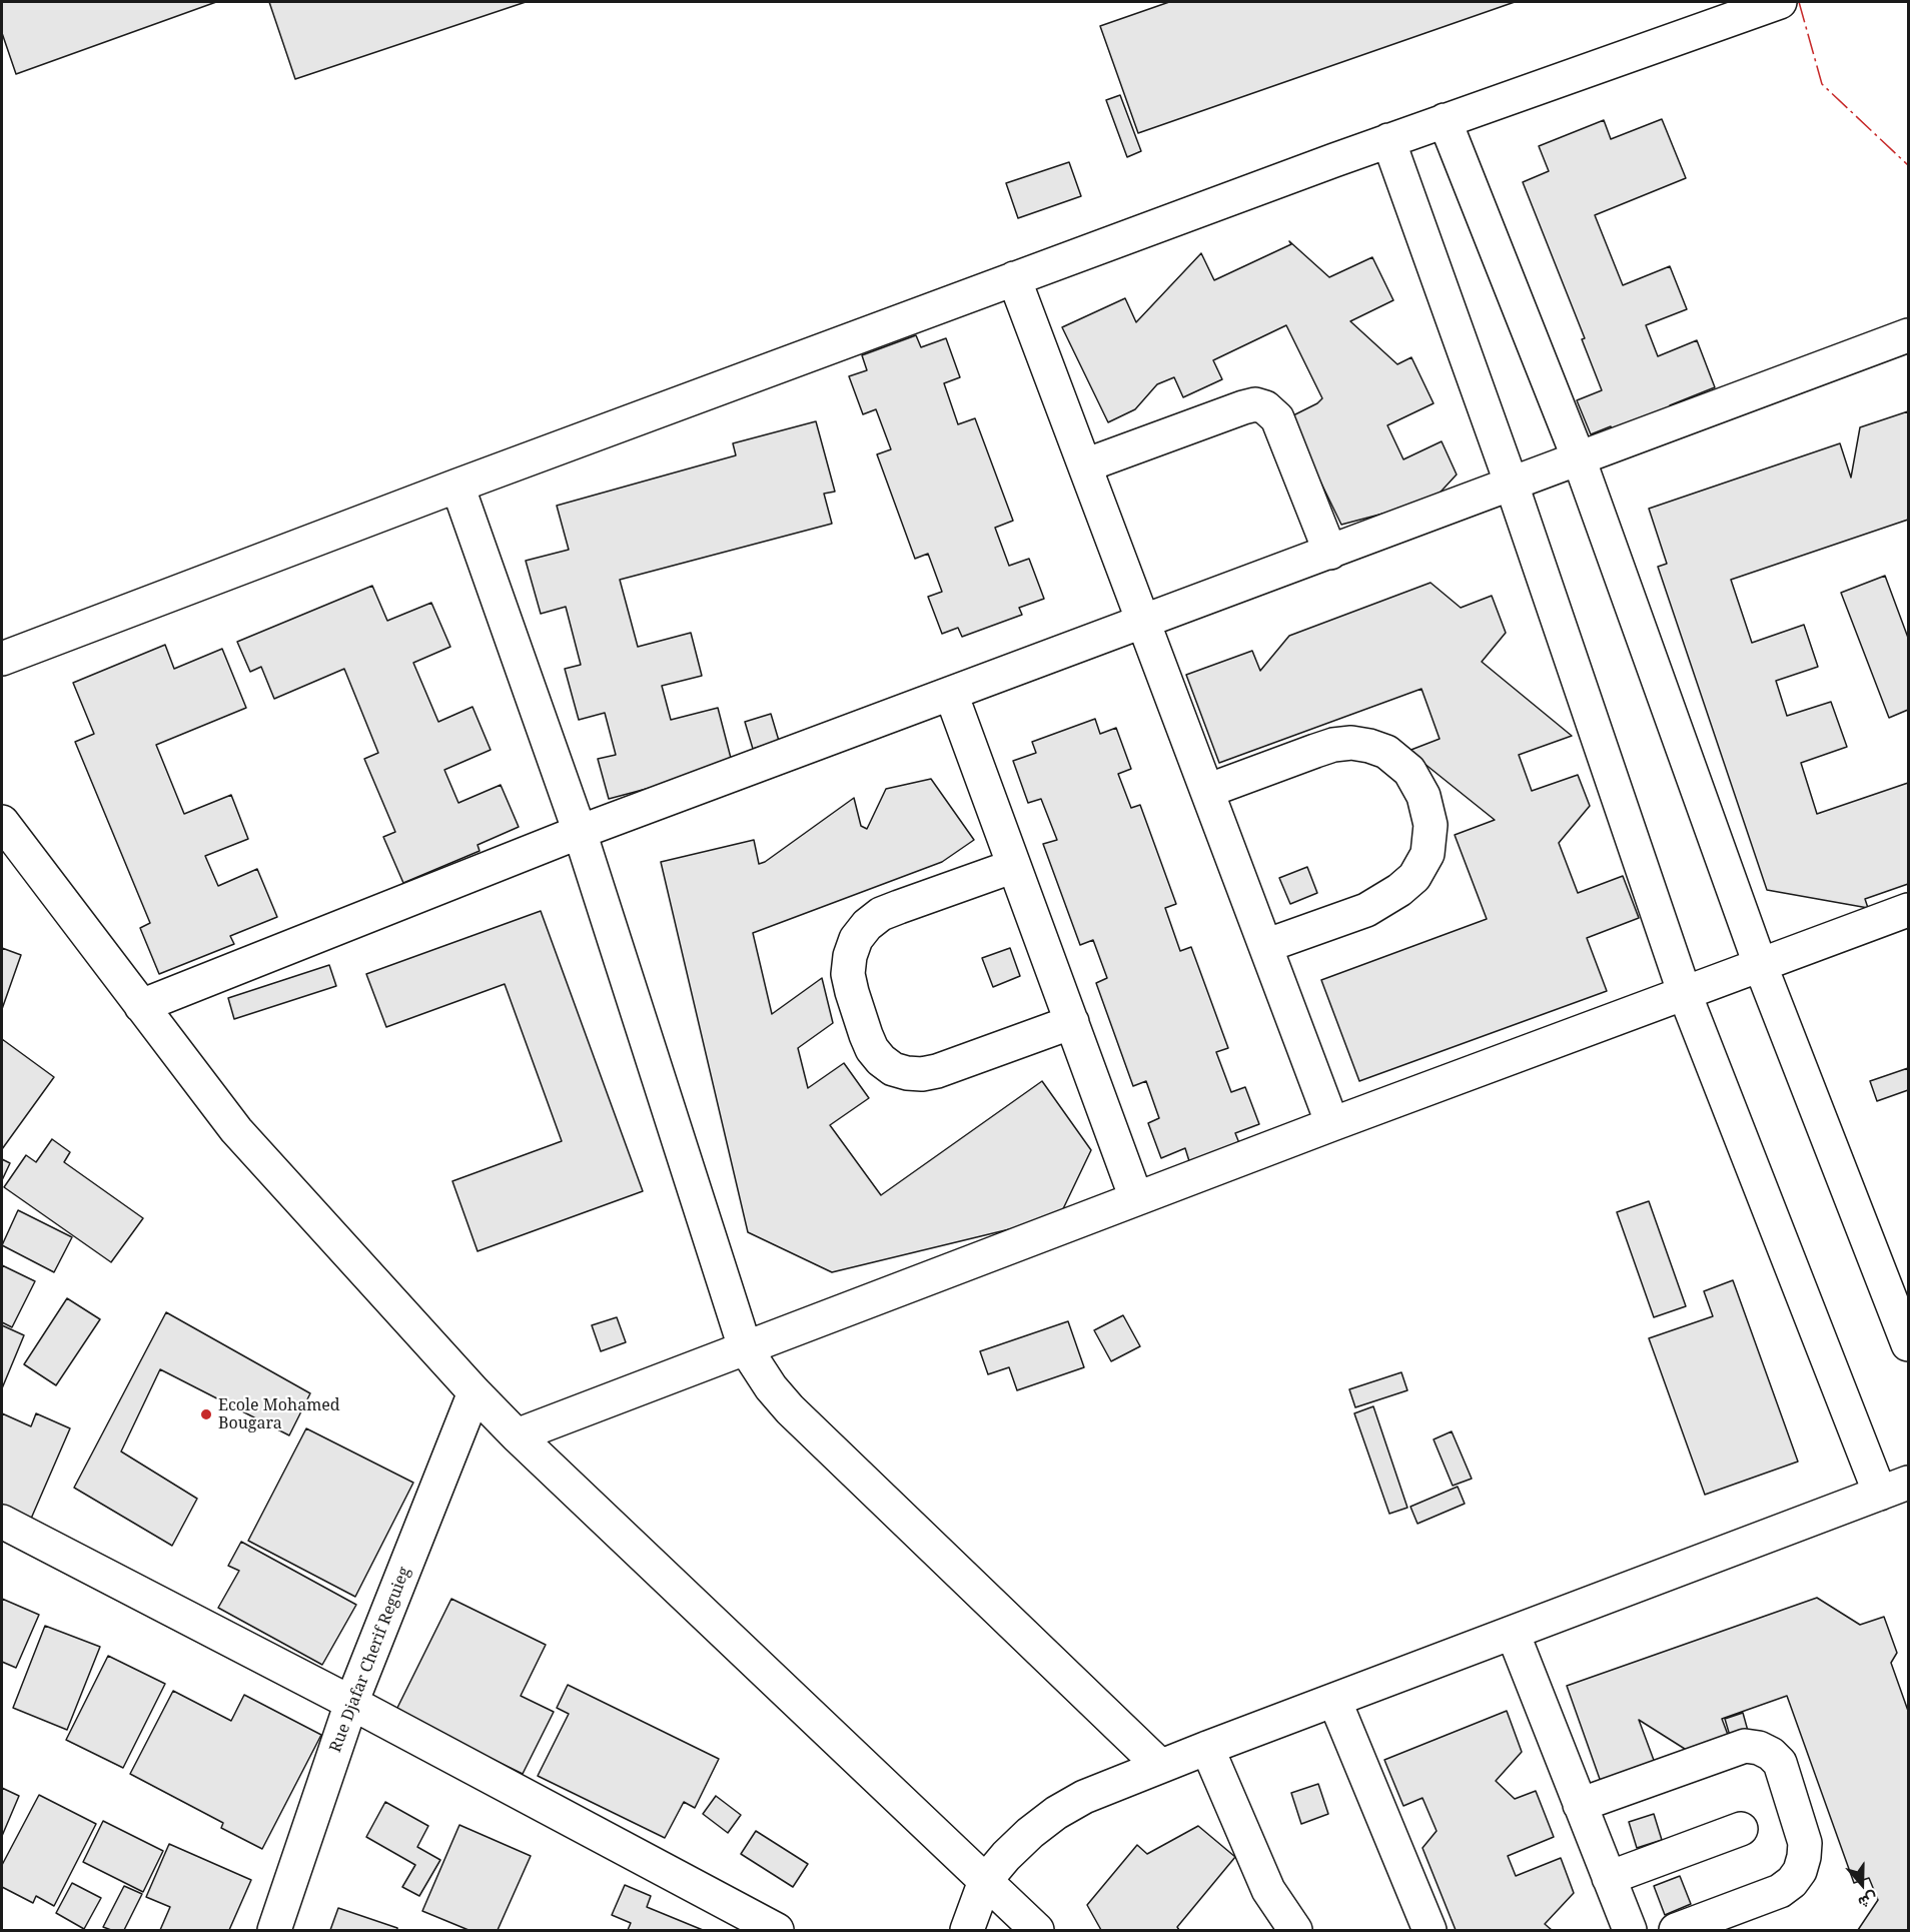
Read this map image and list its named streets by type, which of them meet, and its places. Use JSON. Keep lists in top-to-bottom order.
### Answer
{
  "streets": {
    "street": ["Rue Djafar Cherif Reguieg"]
  },
  "places": ["Ecole Mohamed Bougara"],
  "north": "bottom"
}
